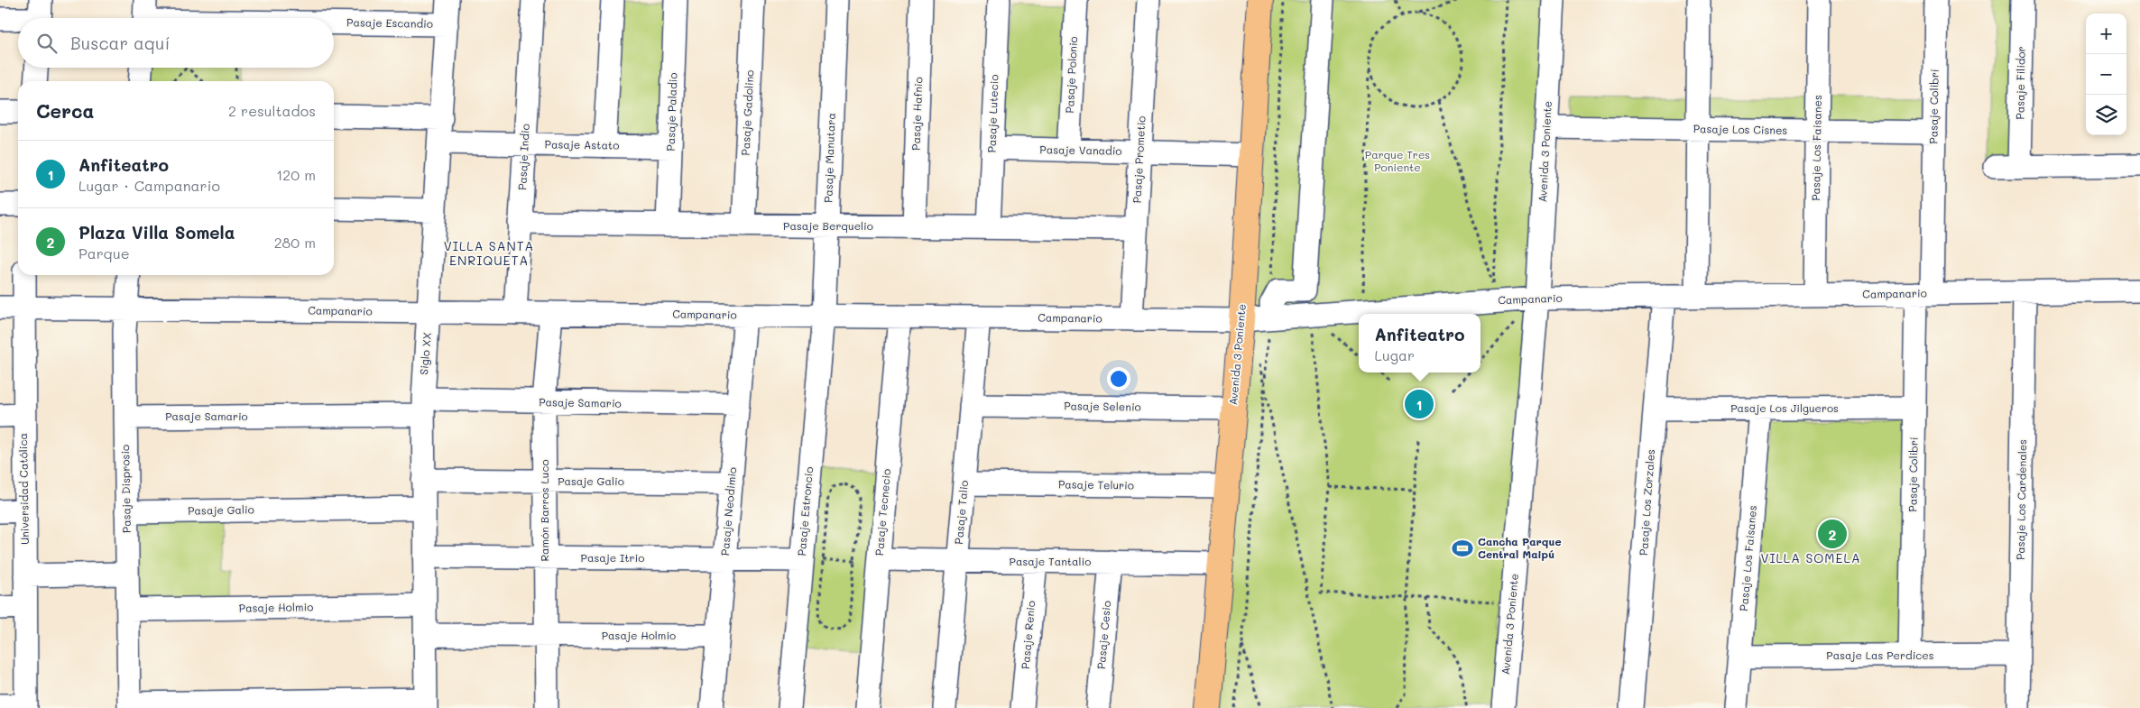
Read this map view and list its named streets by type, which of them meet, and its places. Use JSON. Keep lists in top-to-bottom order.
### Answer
{
  "streets": {
    "main road": ["Avenida 3 Poniente"],
    "street": [
      "Pasaje Escandio",
      "Pasaje Polonio",
      "Pasaje Filidor",
      "Pasaje Colibrí",
      "Pasaje Paladio",
      "Pasaje Gadolino",
      "Pasaje Hafnio",
      "Pasaje Lutecio",
      "Pasaje Los Cisnes",
      "Pasaje Astato",
      "Pasaje Los Faisanes",
      "Pasaje Vanadio",
      "Pasaje Indio",
      "Pasaje Manutara",
      "Pasaje Prometio",
      "Pasaje Berquelio",
      "Campanario",
      "Siglo XX",
      "Pasaje Samario",
      "Pasaje Selenio",
      "Pasaje Los Jilgueros",
      "Pasaje Galio",
      "Pasaje Telurio",
      "Universidad Católica",
      "Pasaje Disprosio",
      "Pasaje Los Cardenales",
      "Pasaje Los Zorzales",
      "Ramón Barros Luco",
      "Pasaje Neodimio",
      "Pasaje Estroncio",
      "Pasaje Tecnecio",
      "Pasaje Talio",
      "Pasaje Itrio",
      "Pasaje Tantalio",
      "Pasaje Holmio",
      "Pasaje Renio",
      "Pasaje Cesio",
      "Pasaje Las Perdices"
    ]
  },
  "crossings": [
    ["Pasaje Escandio", "Siglo XX"],
    ["Pasaje Polonio", "Pasaje Vanadio"],
    ["Pasaje Colibrí", "Pasaje Los Cisnes"],
    ["Pasaje Colibrí", "Campanario"],
    ["Pasaje Colibrí", "Pasaje Los Jilgueros"],
    ["Pasaje Colibrí", "Pasaje Las Perdices"],
    ["Pasaje Paladio", "Pasaje Astato"],
    ["Pasaje Paladio", "Pasaje Berquelio"],
    ["Pasaje Gadolino", "Pasaje Berquelio"],
    ["Pasaje Hafnio", "Pasaje Berquelio"],
    ["Pasaje Lutecio", "Pasaje Vanadio"],
    ["Pasaje Lutecio", "Pasaje Berquelio"],
    ["Pasaje Los Cisnes", "Pasaje Los Faisanes"],
    ["Pasaje Los Cisnes", "Avenida 3 Poniente"],
    ["Pasaje Astato", "Pasaje Indio"],
    ["Pasaje Astato", "Siglo XX"],
    ["Pasaje Los Faisanes", "Campanario"],
    ["Pasaje Los Faisanes", "Pasaje Los Jilgueros"],
    ["Pasaje Los Faisanes", "Pasaje Las Perdices"],
    ["Pasaje Vanadio", "Avenida 3 Poniente"],
    ["Pasaje Vanadio", "Pasaje Prometio"],
    ["Avenida 3 Poniente", "Campanario"],
    ["Avenida 3 Poniente", "Pasaje Selenio"],
    ["Avenida 3 Poniente", "Pasaje Telurio"],
    ["Avenida 3 Poniente", "Pasaje Tantalio"],
    ["Pasaje Indio", "Pasaje Berquelio"],
    ["Pasaje Indio", "Campanario"],
    ["Pasaje Manutara", "Pasaje Berquelio"],
    ["Pasaje Manutara", "Campanario"],
    ["Pasaje Manutara", "Pasaje Estroncio"],
    ["Pasaje Prometio", "Pasaje Berquelio"],
    ["Pasaje Prometio", "Campanario"],
    ["Campanario", "Siglo XX"],
    ["Campanario", "Universidad Católica"],
    ["Campanario", "Pasaje Disprosio"],
    ["Campanario", "Pasaje Los Cardenales"],
    ["Campanario", "Pasaje Los Zorzales"],
    ["Campanario", "Ramón Barros Luco"],
    ["Campanario", "Pasaje Neodimio"],
    ["Campanario", "Pasaje Estroncio"],
    ["Campanario", "Pasaje Tecnecio"],
    ["Campanario", "Pasaje Talio"],
    ["Siglo XX", "Pasaje Samario"],
    ["Siglo XX", "Pasaje Galio"],
    ["Siglo XX", "Pasaje Itrio"],
    ["Siglo XX", "Pasaje Holmio"],
    ["Pasaje Samario", "Pasaje Disprosio"],
    ["Pasaje Samario", "Ramón Barros Luco"],
    ["Pasaje Samario", "Pasaje Neodimio"],
    ["Pasaje Selenio", "Pasaje Talio"],
    ["Pasaje Los Jilgueros", "Pasaje Los Zorzales"],
    ["Pasaje Galio", "Pasaje Disprosio"],
    ["Pasaje Galio", "Ramón Barros Luco"],
    ["Pasaje Galio", "Pasaje Neodimio"],
    ["Pasaje Telurio", "Pasaje Talio"],
    ["Pasaje Disprosio", "Pasaje Holmio"],
    ["Pasaje Los Cardenales", "Pasaje Las Perdices"],
    ["Ramón Barros Luco", "Pasaje Itrio"],
    ["Ramón Barros Luco", "Pasaje Holmio"],
    ["Pasaje Neodimio", "Pasaje Itrio"],
    ["Pasaje Neodimio", "Pasaje Holmio"],
    ["Pasaje Estroncio", "Pasaje Itrio"],
    ["Pasaje Tecnecio", "Pasaje Tantalio"],
    ["Pasaje Talio", "Pasaje Tantalio"],
    ["Pasaje Tantalio", "Pasaje Renio"],
    ["Pasaje Tantalio", "Pasaje Cesio"]
  ],
  "districts": ["VILLA SANTA ENRIQUETA", "VILLA SOMELA"],
  "parks": ["Parque Tres Poniente"],
  "places": {
    "sports": ["Cancha Parque Central Maipú"]
  },
  "page": {
    "map_buttons": ["+", "−"],
    "search": "Buscar aquí",
    "heading": ["Cerca", "2 resultados"],
    "list": [
      {
        "mark": "1",
        "name": "Anfiteatro",
        "note": "Lugar · Campanario",
        "value": "120 m"
      },
      {
        "mark": "2",
        "name": "Plaza Villa Somela",
        "note": "Parque",
        "value": "280 m"
      }
    ],
    "popup": ["Anfiteatro", "Lugar"],
    "pins": ["1", "2"]
  }
}
